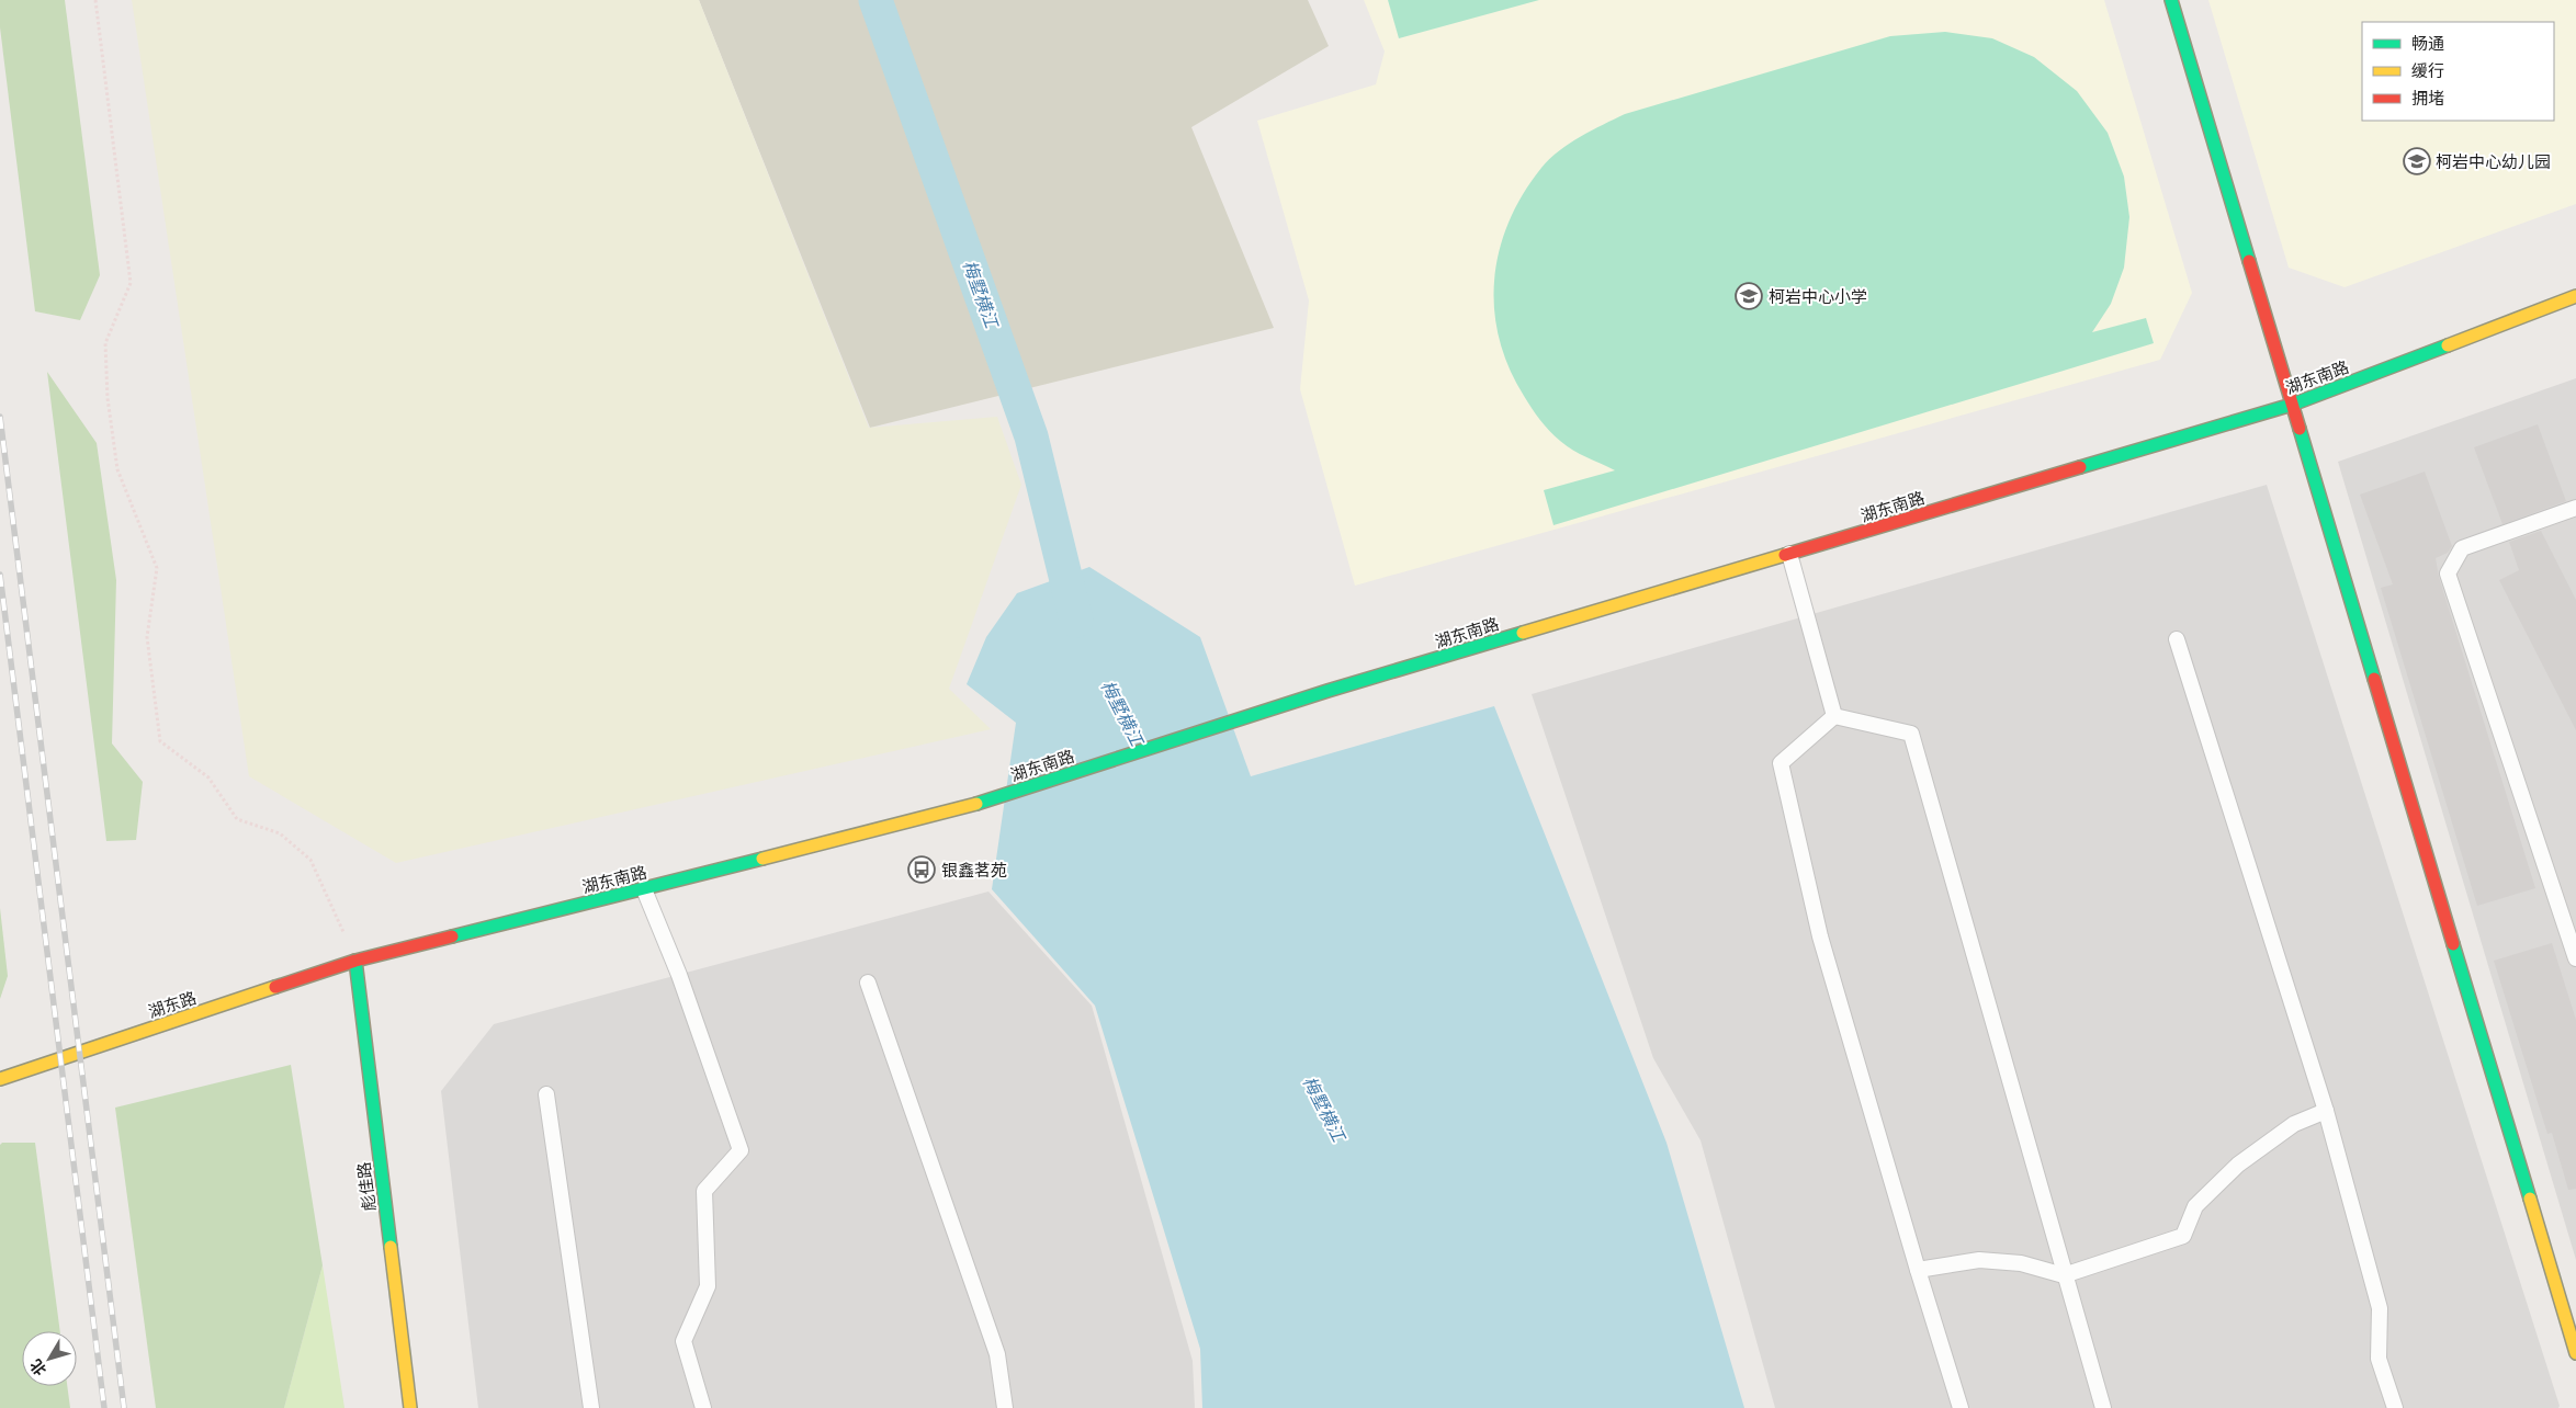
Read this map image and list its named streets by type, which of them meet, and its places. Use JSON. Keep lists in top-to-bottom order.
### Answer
{
  "streets": {
    "street": ["湖东南路", "湖东路", "彪佳路"]
  },
  "crossings": [
    ["湖东南路", "湖东路"],
    ["湖东南路", "彪佳路"],
    ["湖东路", "彪佳路"]
  ],
  "water": ["梅墅横江"],
  "places": {
    "school or university": ["柯岩中心幼儿园", "柯岩中心小学"],
    "bus stop": ["银鑫茗苑"]
  },
  "legend": ["畅通", "缓行", "拥堵"],
  "north": "bottom left"
}
